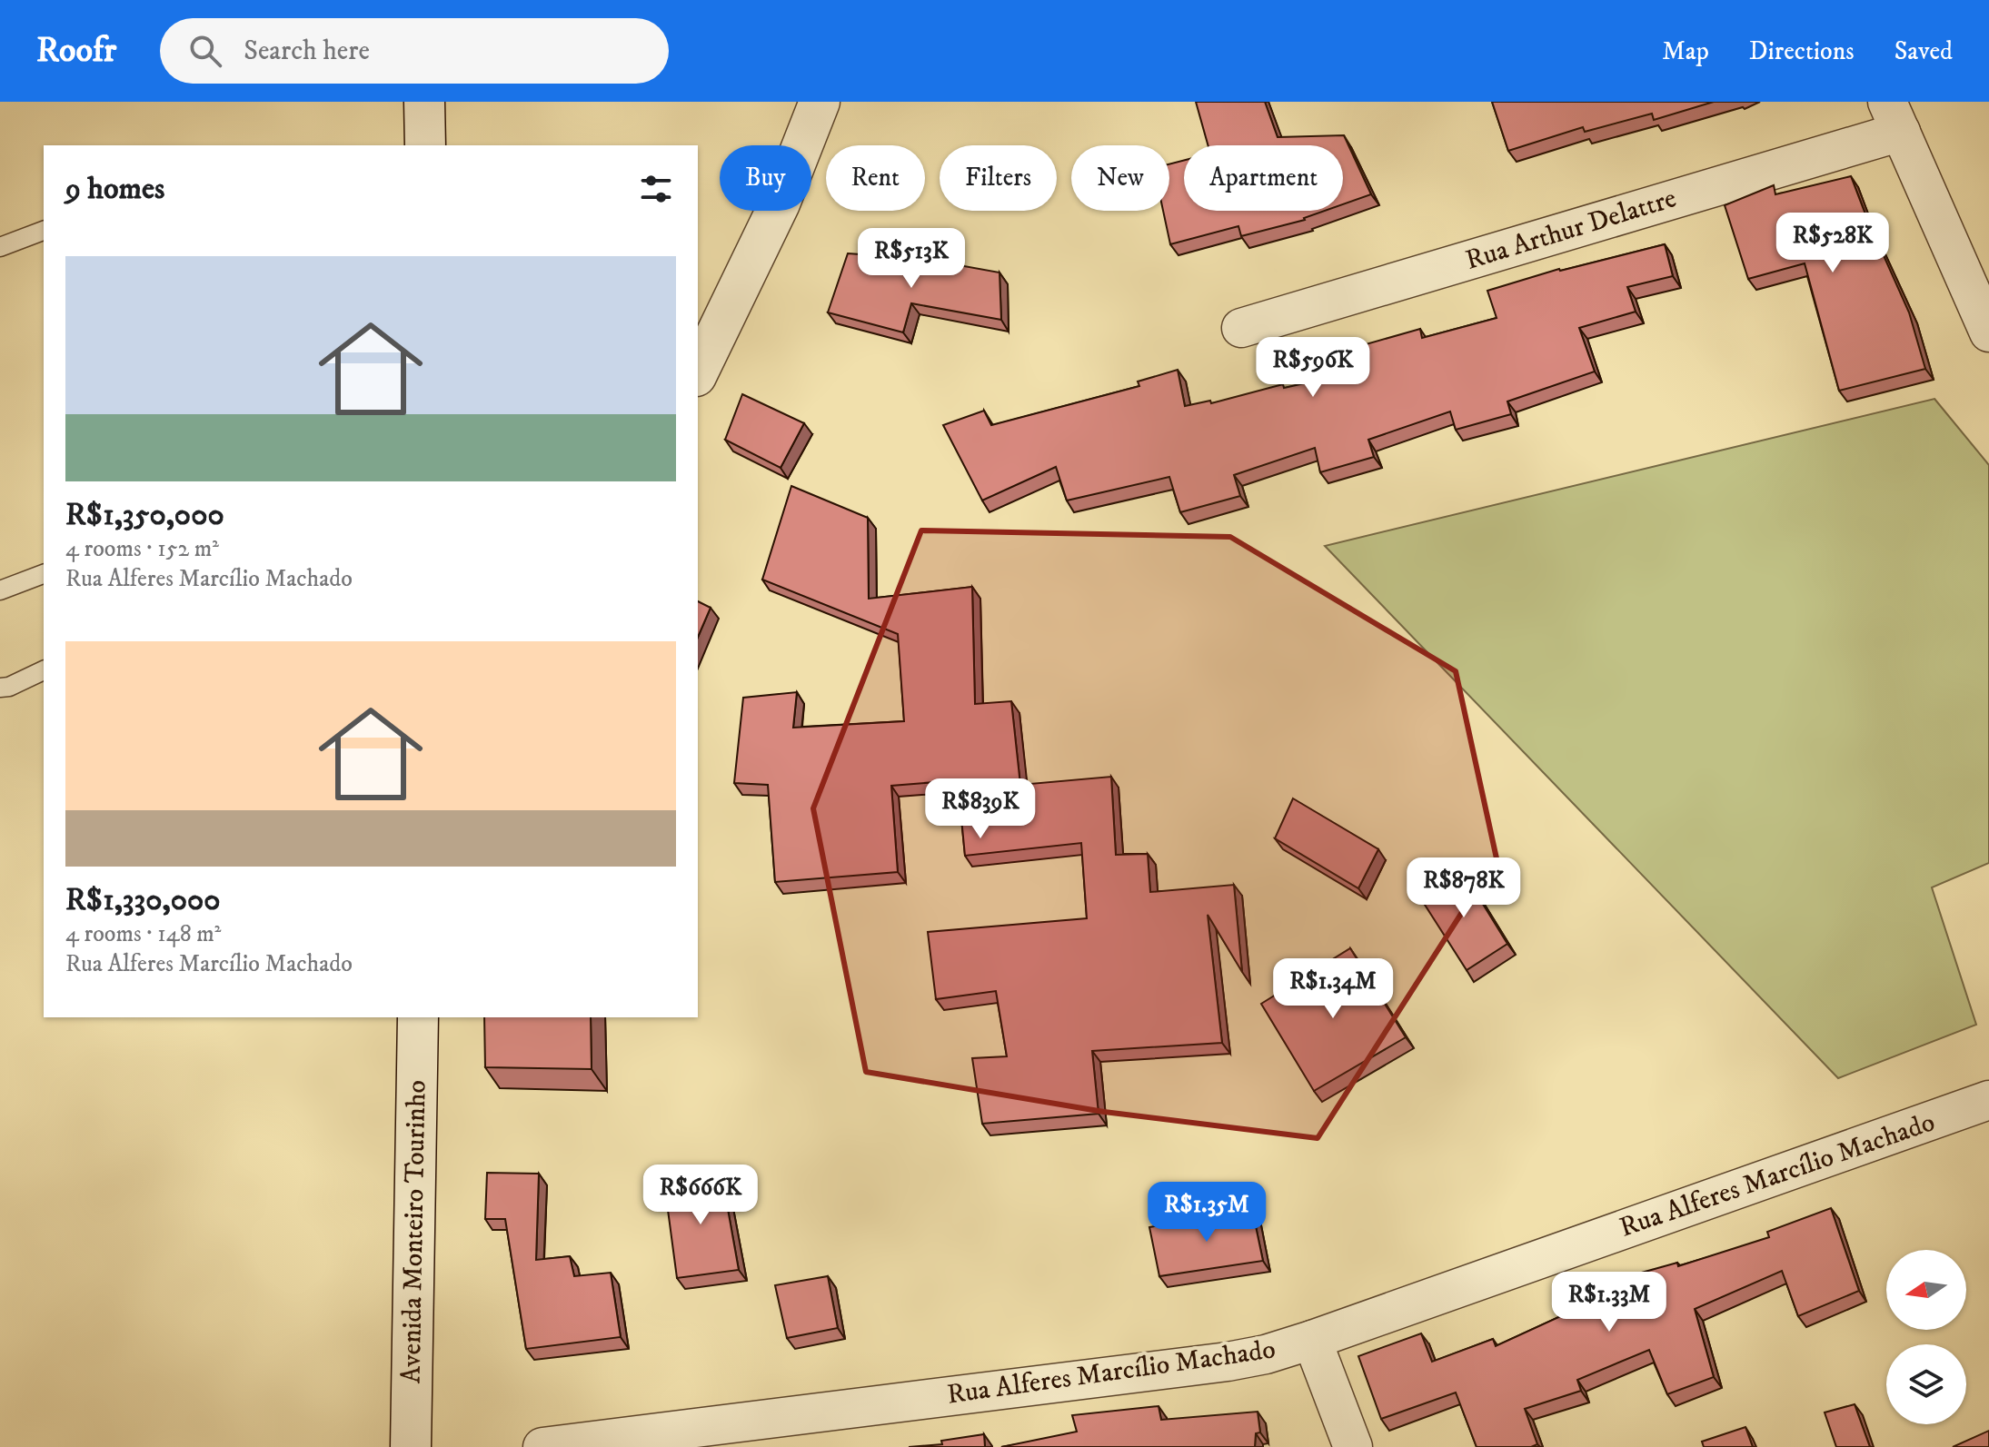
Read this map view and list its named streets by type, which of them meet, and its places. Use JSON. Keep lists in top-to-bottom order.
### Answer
{
  "streets": {
    "main road": ["Avenida Monteiro Tourinho"],
    "street": ["Rua Arthur Delattre", "Rua Alferes Marcílio Machado"]
  },
  "north": "left",
  "page": {
    "header": "Roofr",
    "search": "Search here",
    "nav": ["Map", "Directions", "Saved"],
    "chip": [
      "Buy",
      "Rent",
      "Filters",
      "New",
      "Apartment"
    ],
    "heading": "9 homes",
    "price": [
      "R$528K",
      "R$513K",
      "R$596K",
      "R$839K",
      "R$878K",
      "R$1.34M",
      "R$666K",
      "R$1.35M",
      "R$1.33M"
    ],
    "list": [
      {
        "name": "R$1,350,000",
        "note": "4 rooms · 152 m² · Rua Alferes Marcílio Machado"
      },
      {
        "name": "R$1,330,000",
        "note": "4 rooms · 148 m² · Rua Alferes Marcílio Machado"
      }
    ]
  }
}
